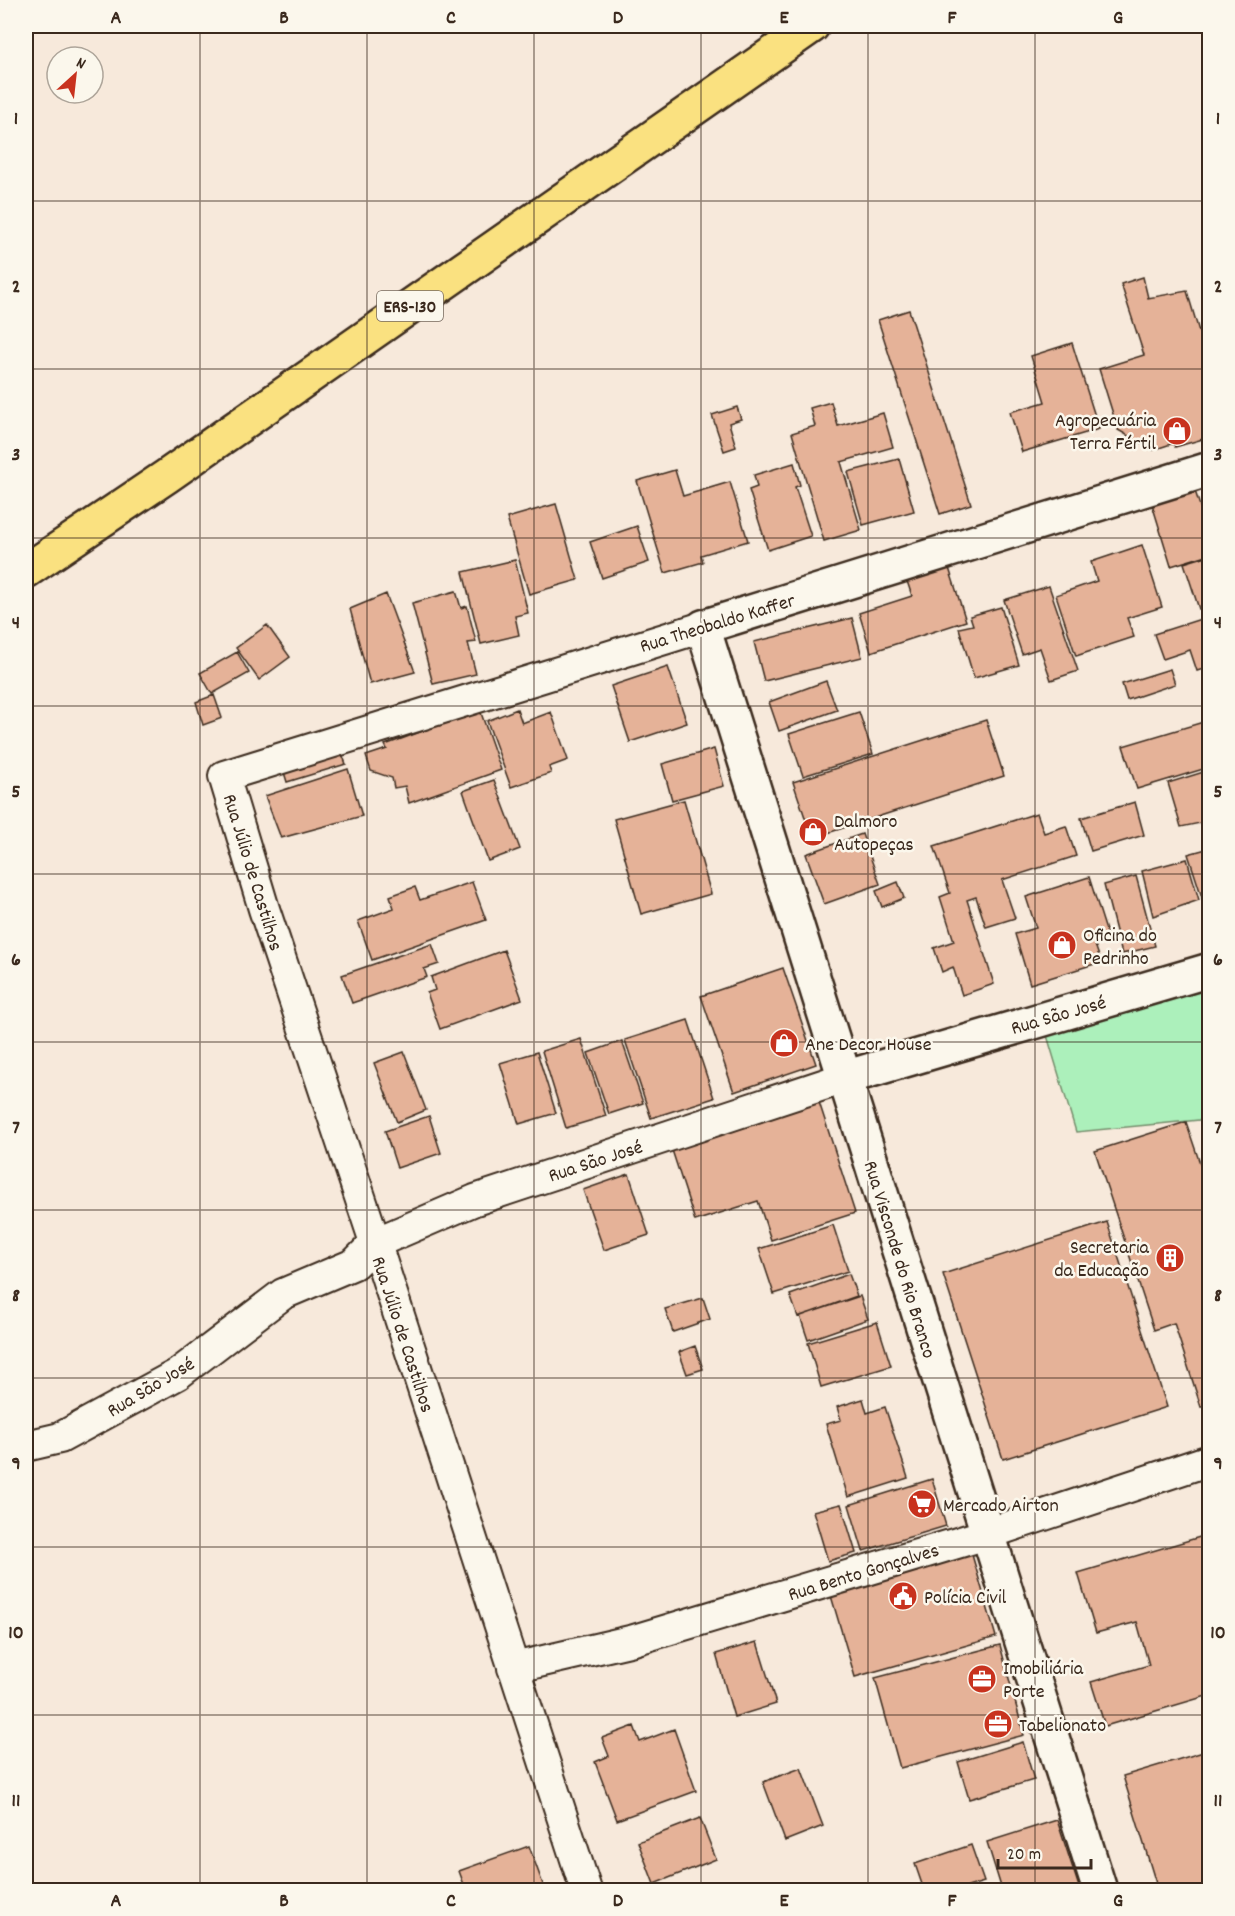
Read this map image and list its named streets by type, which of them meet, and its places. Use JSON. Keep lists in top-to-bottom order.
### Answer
{
  "streets": {
    "main road": ["ERS-130"],
    "street": [
      "Rua Theobaldo Kaffer",
      "Rua Júlio de Castilhos",
      "Rua São José",
      "Rua Visconde do Rio Branco",
      "Rua Bento Gonçalves"
    ]
  },
  "crossings": [
    ["Rua Theobaldo Kaffer", "Rua Júlio de Castilhos"],
    ["Rua Theobaldo Kaffer", "Rua Visconde do Rio Branco"],
    ["Rua Júlio de Castilhos", "Rua São José"],
    ["Rua Júlio de Castilhos", "Rua Bento Gonçalves"],
    ["Rua São José", "Rua Visconde do Rio Branco"],
    ["Rua Visconde do Rio Branco", "Rua Bento Gonçalves"]
  ],
  "places": {
    "shop": [
      "Agropecuária Terra Fértil",
      "Dalmoro Autopeças",
      "Oficina do Pedrinho",
      "Ane Decor House"
    ],
    "building": ["Secretaria da Educação"],
    "supermarket": ["Mercado Airton"],
    "public building": ["Polícia Civil"],
    "office": ["Imobiliária Porte", "Tabelionato"]
  },
  "scale_bar": "20 m",
  "north": "top right",
  "grid": {
    "columns": [
      "A",
      "B",
      "C",
      "D",
      "E",
      "F",
      "G"
    ],
    "rows": [
      "1",
      "2",
      "3",
      "4",
      "5",
      "6",
      "7",
      "8",
      "9",
      "10",
      "11"
    ]
  }
}
